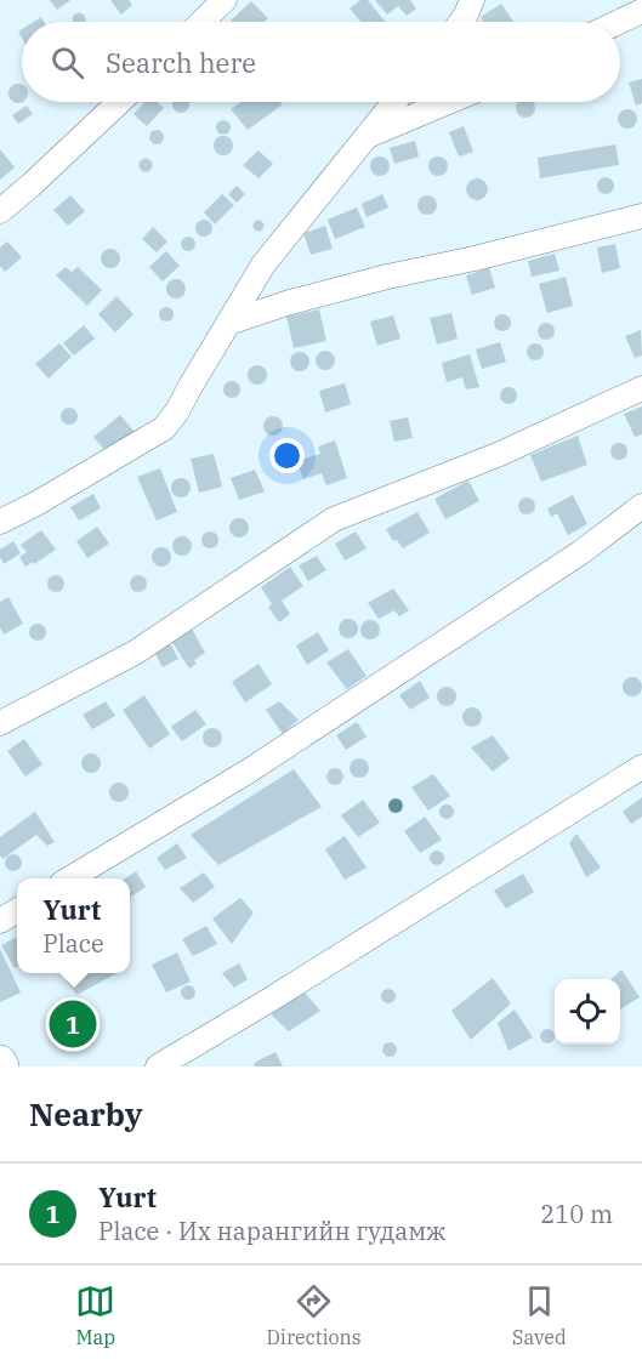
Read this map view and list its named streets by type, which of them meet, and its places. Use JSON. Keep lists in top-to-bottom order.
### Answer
{
  "page": {
    "search": "Search here",
    "popup": ["Yurt", "Place"],
    "pins": "1",
    "heading": "Nearby",
    "list": [
      {
        "mark": "1",
        "name": "Yurt",
        "note": "Place · Их нарангийн гудамж",
        "value": "210 m"
      }
    ],
    "nav": ["Map", "Directions", "Saved"]
  }
}
